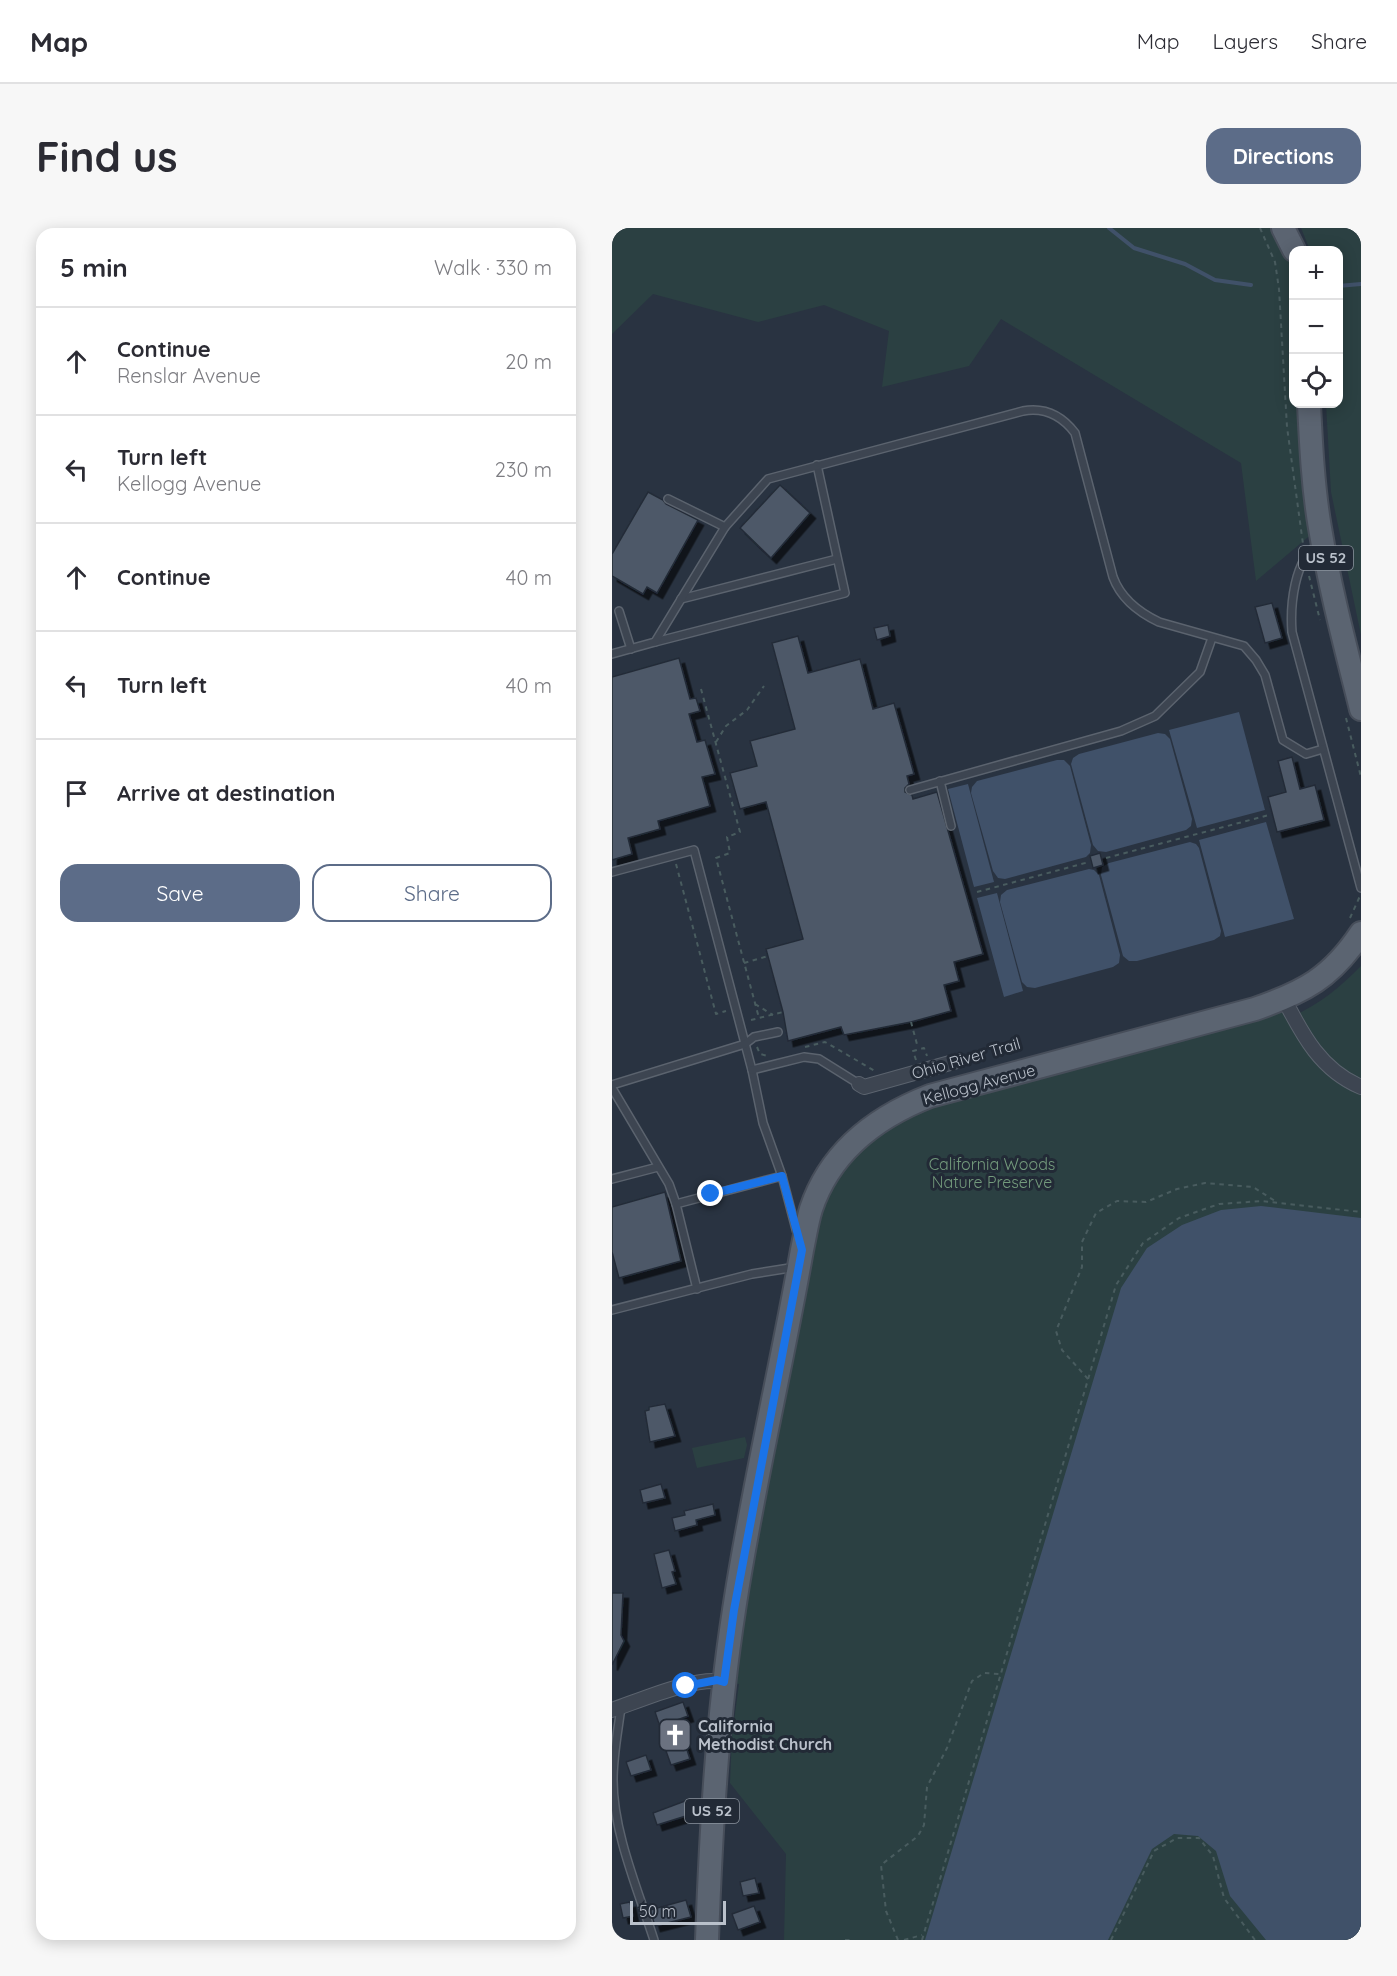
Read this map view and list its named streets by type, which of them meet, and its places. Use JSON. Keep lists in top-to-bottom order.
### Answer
{
  "streets": {
    "main road": ["US 52", "Kellogg Avenue"]
  },
  "parks": ["California Woods Nature Preserve"],
  "places": {
    "church": ["California Methodist Church"]
  },
  "scale_bar": "50 m",
  "page": {
    "header": "Map",
    "nav": ["Map", "Layers", "Share"],
    "buttons": [
      "Directions",
      ["Save", "Share"]
    ],
    "title": "Find us",
    "heading": ["5 min", "Walk · 330 m"],
    "map_buttons": ["+", "−"],
    "list": [
      ["Continue", "Renslar Avenue", "20 m"],
      ["Turn left", "Kellogg Avenue", "230 m"],
      ["Continue", "40 m"],
      ["Turn left", "40 m"],
      "Arrive at destination"
    ],
    "scale": "50 m"
  }
}
